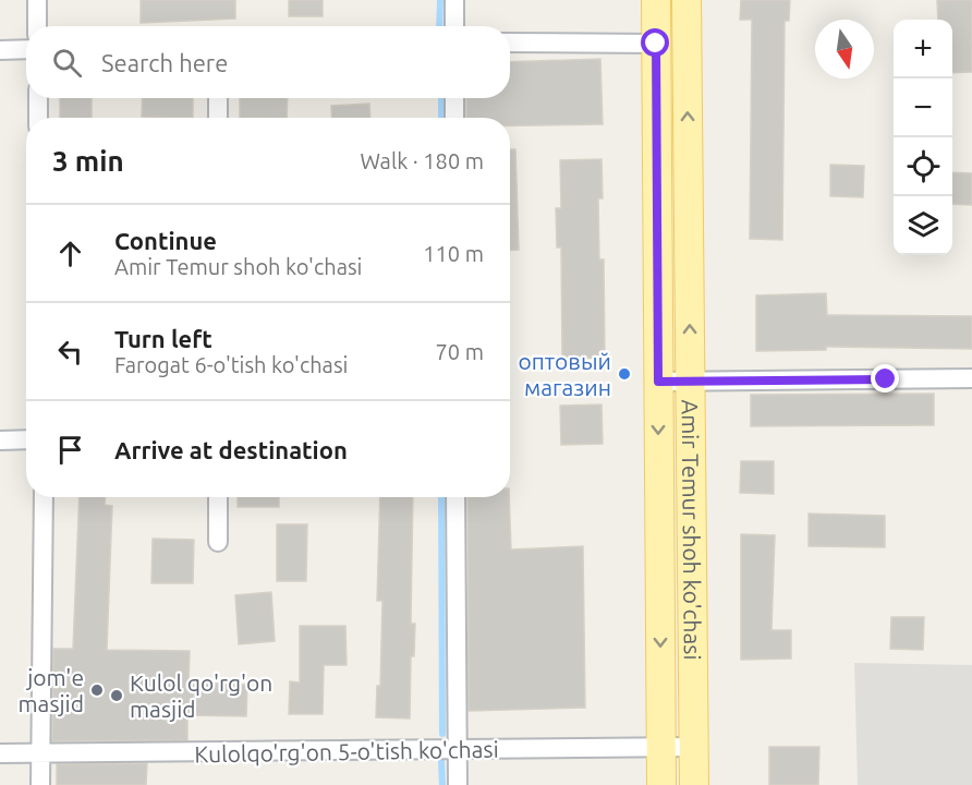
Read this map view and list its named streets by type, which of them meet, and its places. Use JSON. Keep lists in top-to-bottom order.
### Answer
{
  "streets": {
    "main road": ["Amir Temur shoh ko'chasi"],
    "street": ["Kulolqo'rg'on 5-o'tish ko'chasi"]
  },
  "crossings": [
    ["Amir Temur shoh ko'chasi", "Kulolqo'rg'on 5-o'tish ko'chasi"]
  ],
  "places": ["оптовый магазин", "jom'e masjid", "Kulol qo'rg'on masjid"],
  "north": "bottom",
  "page": {
    "map_buttons": ["+", "−"],
    "search": "Search here",
    "heading": ["3 min", "Walk · 180 m"],
    "list": [
      ["Continue", "Amir Temur shoh ko'chasi", "110 m"],
      ["Turn left", "Farogat 6-o'tish ko'chasi", "70 m"],
      "Arrive at destination"
    ]
  }
}
